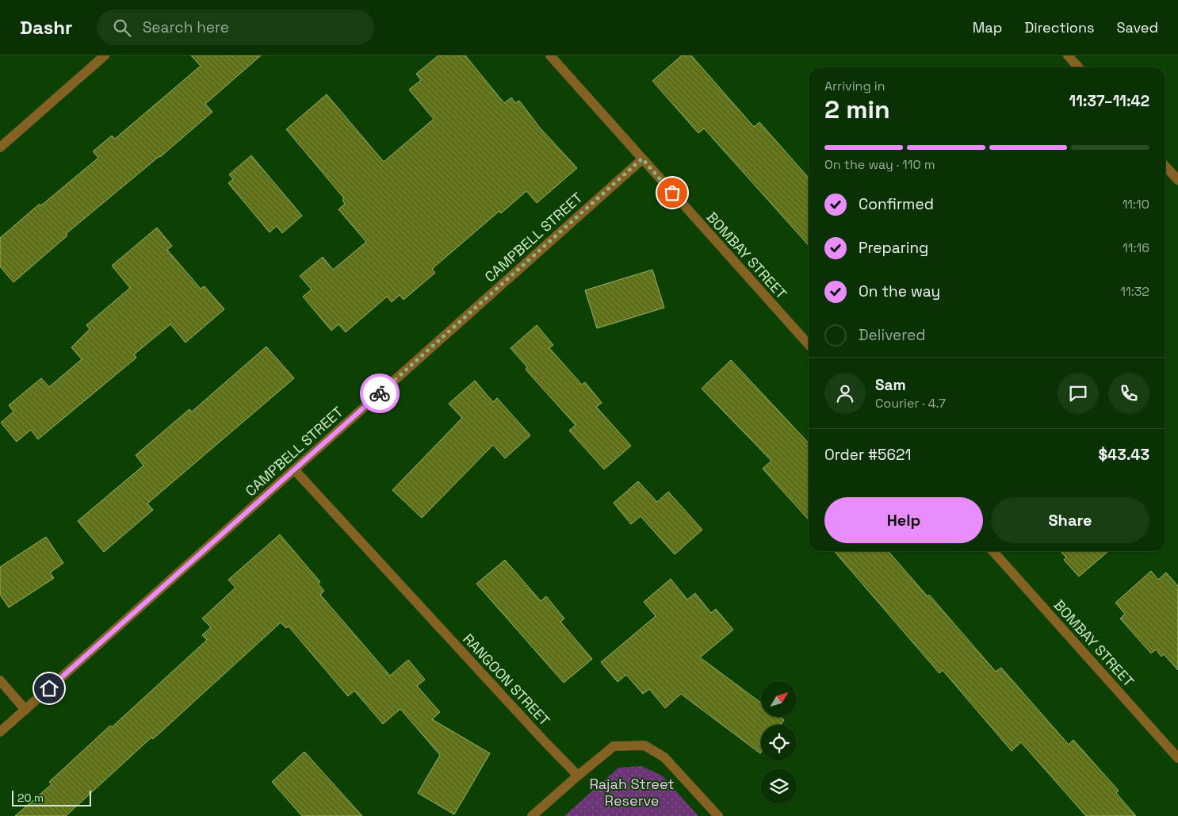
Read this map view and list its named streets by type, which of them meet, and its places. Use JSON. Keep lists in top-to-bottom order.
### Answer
{
  "streets": {
    "street": ["CAMPBELL STREET", "BOMBAY STREET", "RANGOON STREET"]
  },
  "crossings": [
    ["CAMPBELL STREET", "BOMBAY STREET"],
    ["CAMPBELL STREET", "RANGOON STREET"]
  ],
  "parks": ["Rajah Street Reserve"],
  "scale_bar": "20 m",
  "north": "top right",
  "page": {
    "header": "Dashr",
    "search": "Search here",
    "nav": ["Map", "Directions", "Saved"],
    "heading": ["2 min", "Arriving in", "11:37–11:42"],
    "panel": [
      "Sam",
      "Courier · 4.7",
      "Order #5621",
      "$43.43"
    ],
    "bar": "On the way · 110 m",
    "list": [
      ["Confirmed", "11:10"],
      ["Preparing", "11:16"],
      ["On the way", "11:32"],
      "Delivered"
    ],
    "buttons": ["Help", "Share"],
    "scale": "20 m"
  }
}
